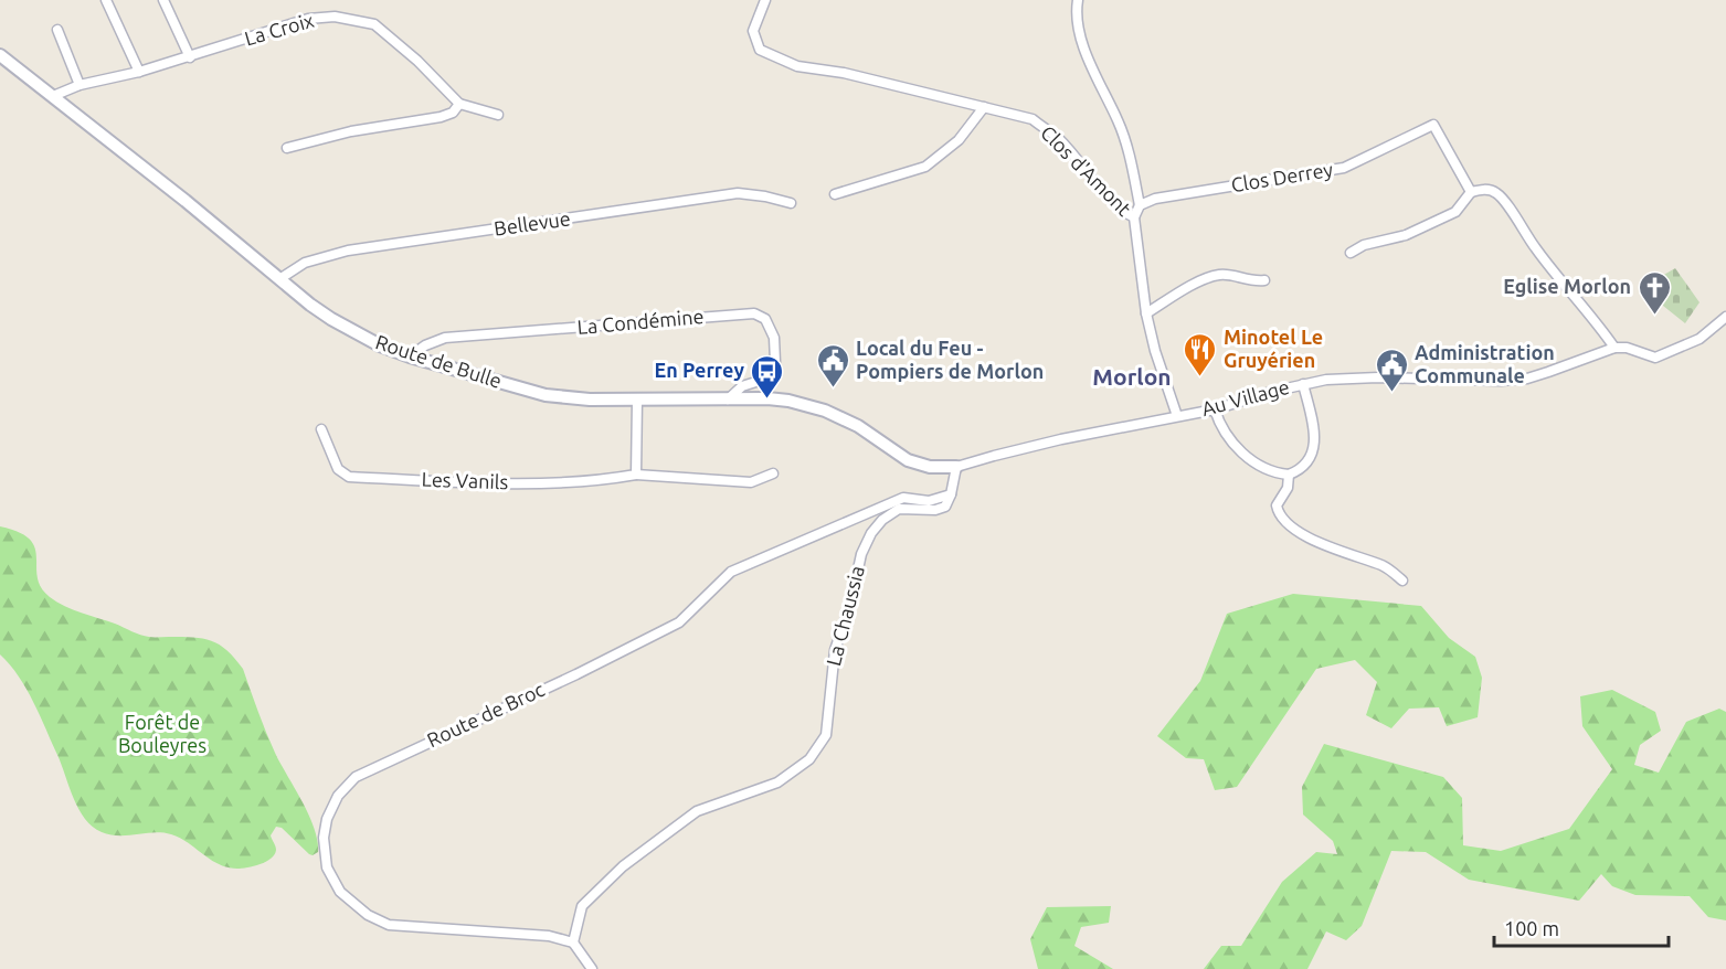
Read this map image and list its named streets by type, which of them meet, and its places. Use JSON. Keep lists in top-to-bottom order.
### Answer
{
  "streets": {
    "street": [
      "La Croix",
      "Clos d'Amont",
      "Clos Derrey",
      "Bellevue",
      "La Condémine",
      "Route de Bulle",
      "Au Village",
      "Les Vanils",
      "La Chaussia",
      "Route de Broc"
    ]
  },
  "crossings": [
    ["La Croix", "Route de Bulle"],
    ["Clos d'Amont", "Clos Derrey"],
    ["Clos d'Amont", "Au Village"],
    ["Bellevue", "Route de Bulle"],
    ["La Condémine", "Route de Bulle"],
    ["Route de Bulle", "Au Village"],
    ["La Chaussia", "Route de Broc"]
  ],
  "districts": ["Morlon"],
  "parks": ["Forêt de Bouleyres"],
  "places": {
    "church": ["Eglise Morlon"],
    "restaurant": ["Minotel Le Gruyérien"],
    "public building": ["Local du Feu - Pompiers de Morlon", "Administration Communale"],
    "bus stop": ["En Perrey"]
  },
  "scale_bar": "100 m"
}
